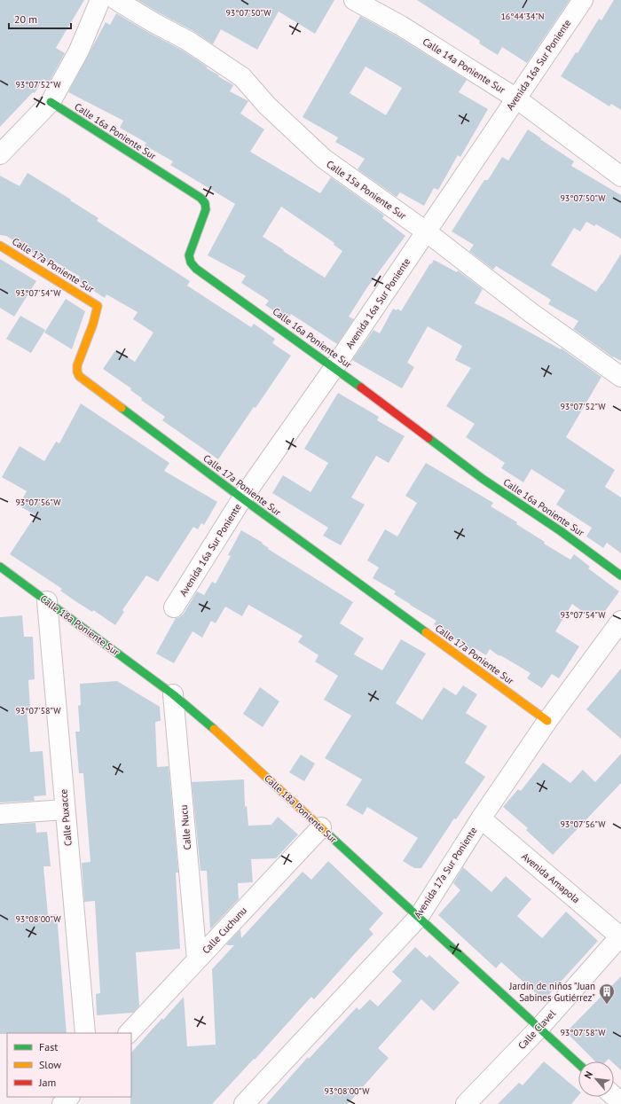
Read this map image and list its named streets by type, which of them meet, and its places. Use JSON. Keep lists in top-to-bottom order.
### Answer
{
  "streets": {
    "street": [
      "Avenida 16a Sur Poniente",
      "Calle 14a Poniente Sur",
      "Calle 16a Poniente Sur",
      "Calle 15a Poniente Sur",
      "Calle 17a Poniente Sur",
      "Calle 18a Poniente Sur",
      "Calle Puxacce",
      "Calle Nucu",
      "Avenida 17a Sur Poniente",
      "Avenida Amapola",
      "Calle Cuchunu",
      "Calle Clavel"
    ]
  },
  "crossings": [
    ["Avenida 16a Sur Poniente", "Calle 14a Poniente Sur"],
    ["Avenida 16a Sur Poniente", "Calle 16a Poniente Sur"],
    ["Avenida 16a Sur Poniente", "Calle 15a Poniente Sur"],
    ["Avenida 16a Sur Poniente", "Calle 17a Poniente Sur"],
    ["Calle 17a Poniente Sur", "Avenida 17a Sur Poniente"],
    ["Calle 18a Poniente Sur", "Calle Puxacce"],
    ["Calle 18a Poniente Sur", "Calle Nucu"],
    ["Calle 18a Poniente Sur", "Avenida 17a Sur Poniente"],
    ["Calle 18a Poniente Sur", "Calle Cuchunu"],
    ["Calle 18a Poniente Sur", "Calle Clavel"],
    ["Calle Nucu", "Calle Cuchunu"],
    ["Avenida 17a Sur Poniente", "Avenida Amapola"],
    ["Avenida Amapola", "Calle Clavel"]
  ],
  "places": {
    "building": ["Jardín de niños \"Juan Sabines Gutiérrez\""]
  },
  "legend": ["Fast", "Slow", "Jam"],
  "scale_bar": "20 m",
  "north": "top left",
  "coordinates": [
    "93°07'50\"W",
    "16°44'34\"N",
    "93°07'52\"W",
    "93°07'54\"W",
    "93°07'56\"W",
    "93°07'58\"W",
    "93°08'00\"W"
  ]
}
